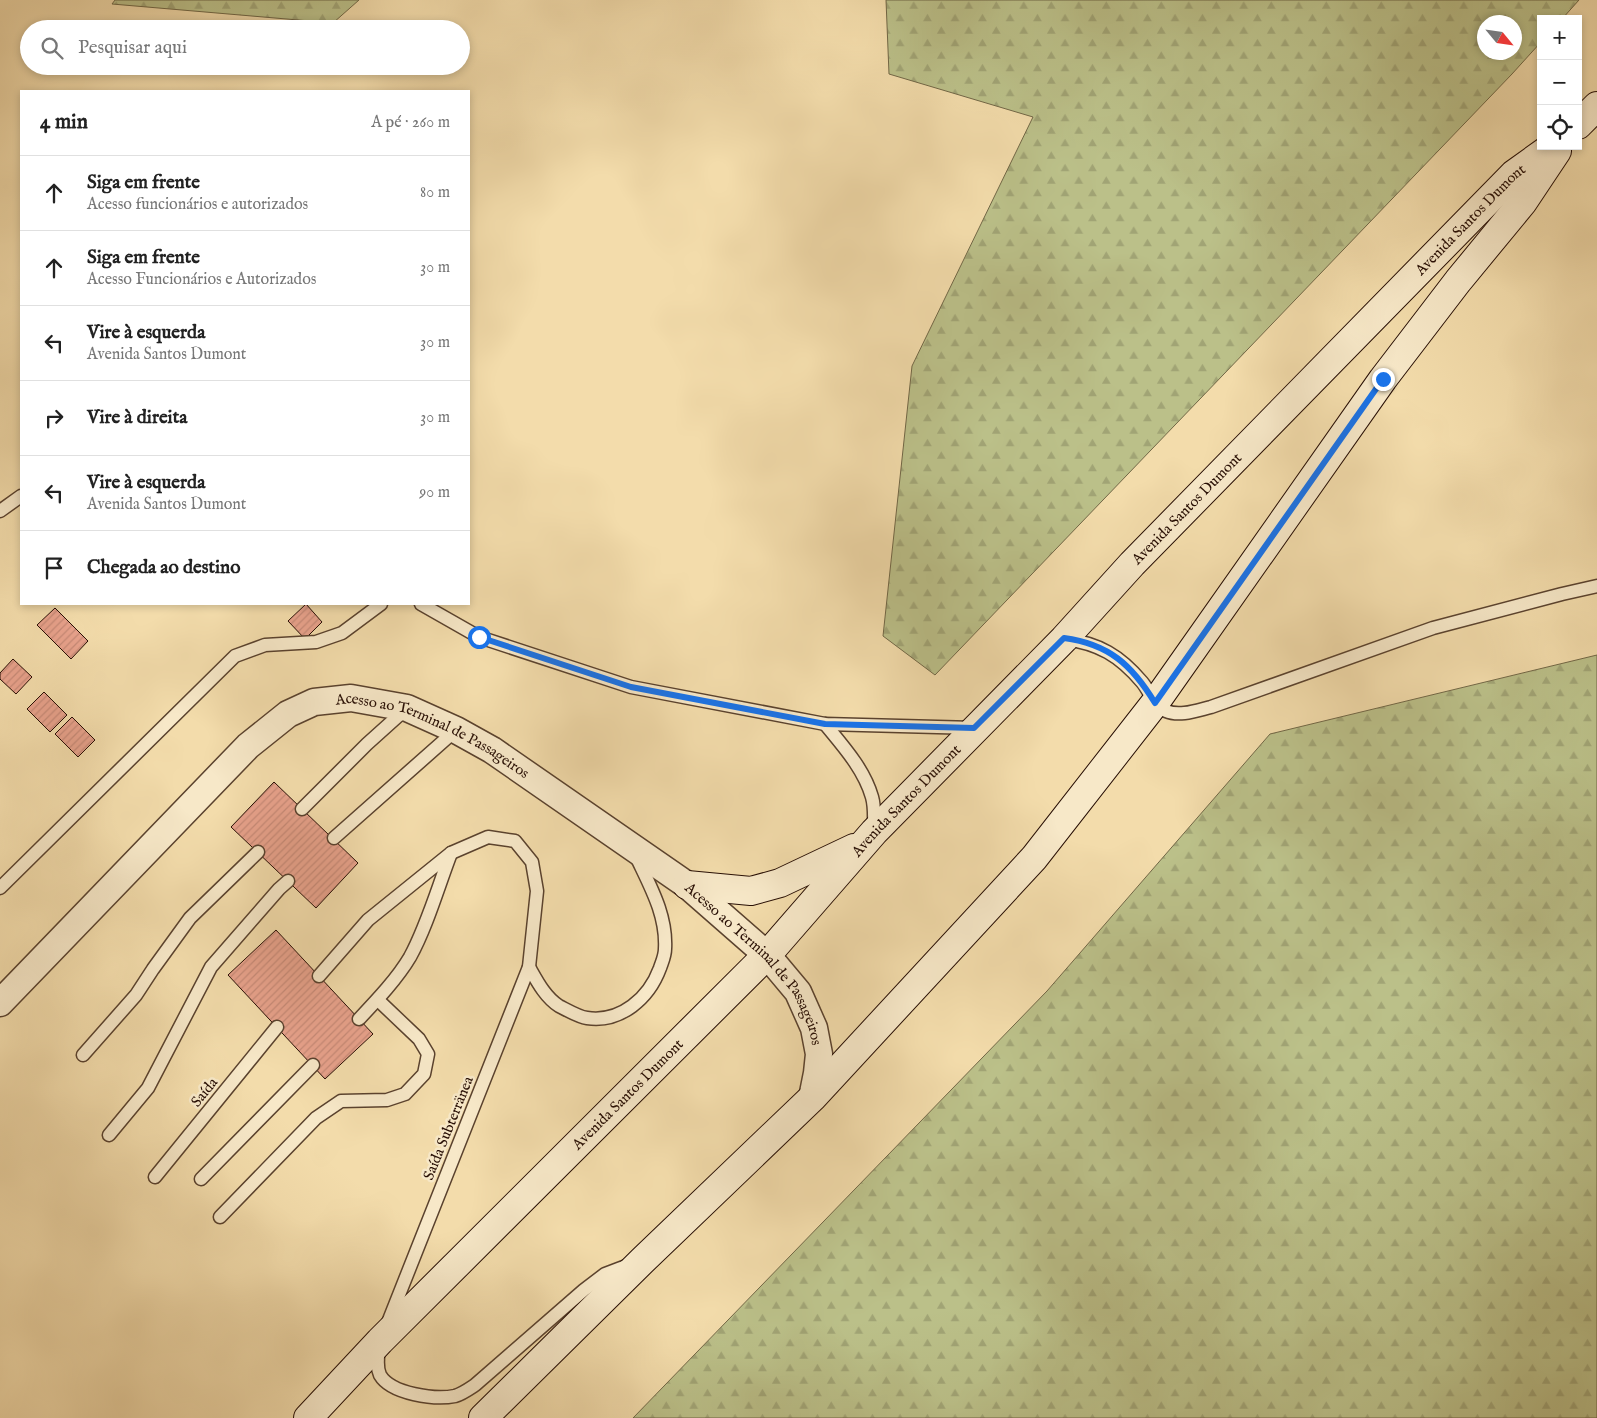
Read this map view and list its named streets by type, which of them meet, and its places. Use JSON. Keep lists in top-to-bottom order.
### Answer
{
  "streets": {
    "main road": ["Avenida Santos Dumont"],
    "street": ["Acesso ao Terminal de Passageiros"],
    "lane": ["Saída", "Saída Subterränea"]
  },
  "crossings": [
    ["Avenida Santos Dumont", "Acesso ao Terminal de Passageiros"],
    ["Avenida Santos Dumont", "Saída Subterränea"]
  ],
  "north": "bottom right",
  "page": {
    "map_buttons": ["+", "−"],
    "search": "Pesquisar aqui",
    "heading": ["4 min", "A pé · 260 m"],
    "list": [
      ["Siga em frente", "Acesso funcionários e autorizados", "80 m"],
      ["Siga em frente", "Acesso Funcionários e Autorizados", "30 m"],
      ["Vire à esquerda", "Avenida Santos Dumont", "30 m"],
      ["Vire à direita", "30 m"],
      ["Vire à esquerda", "Avenida Santos Dumont", "90 m"],
      "Chegada ao destino"
    ]
  }
}
